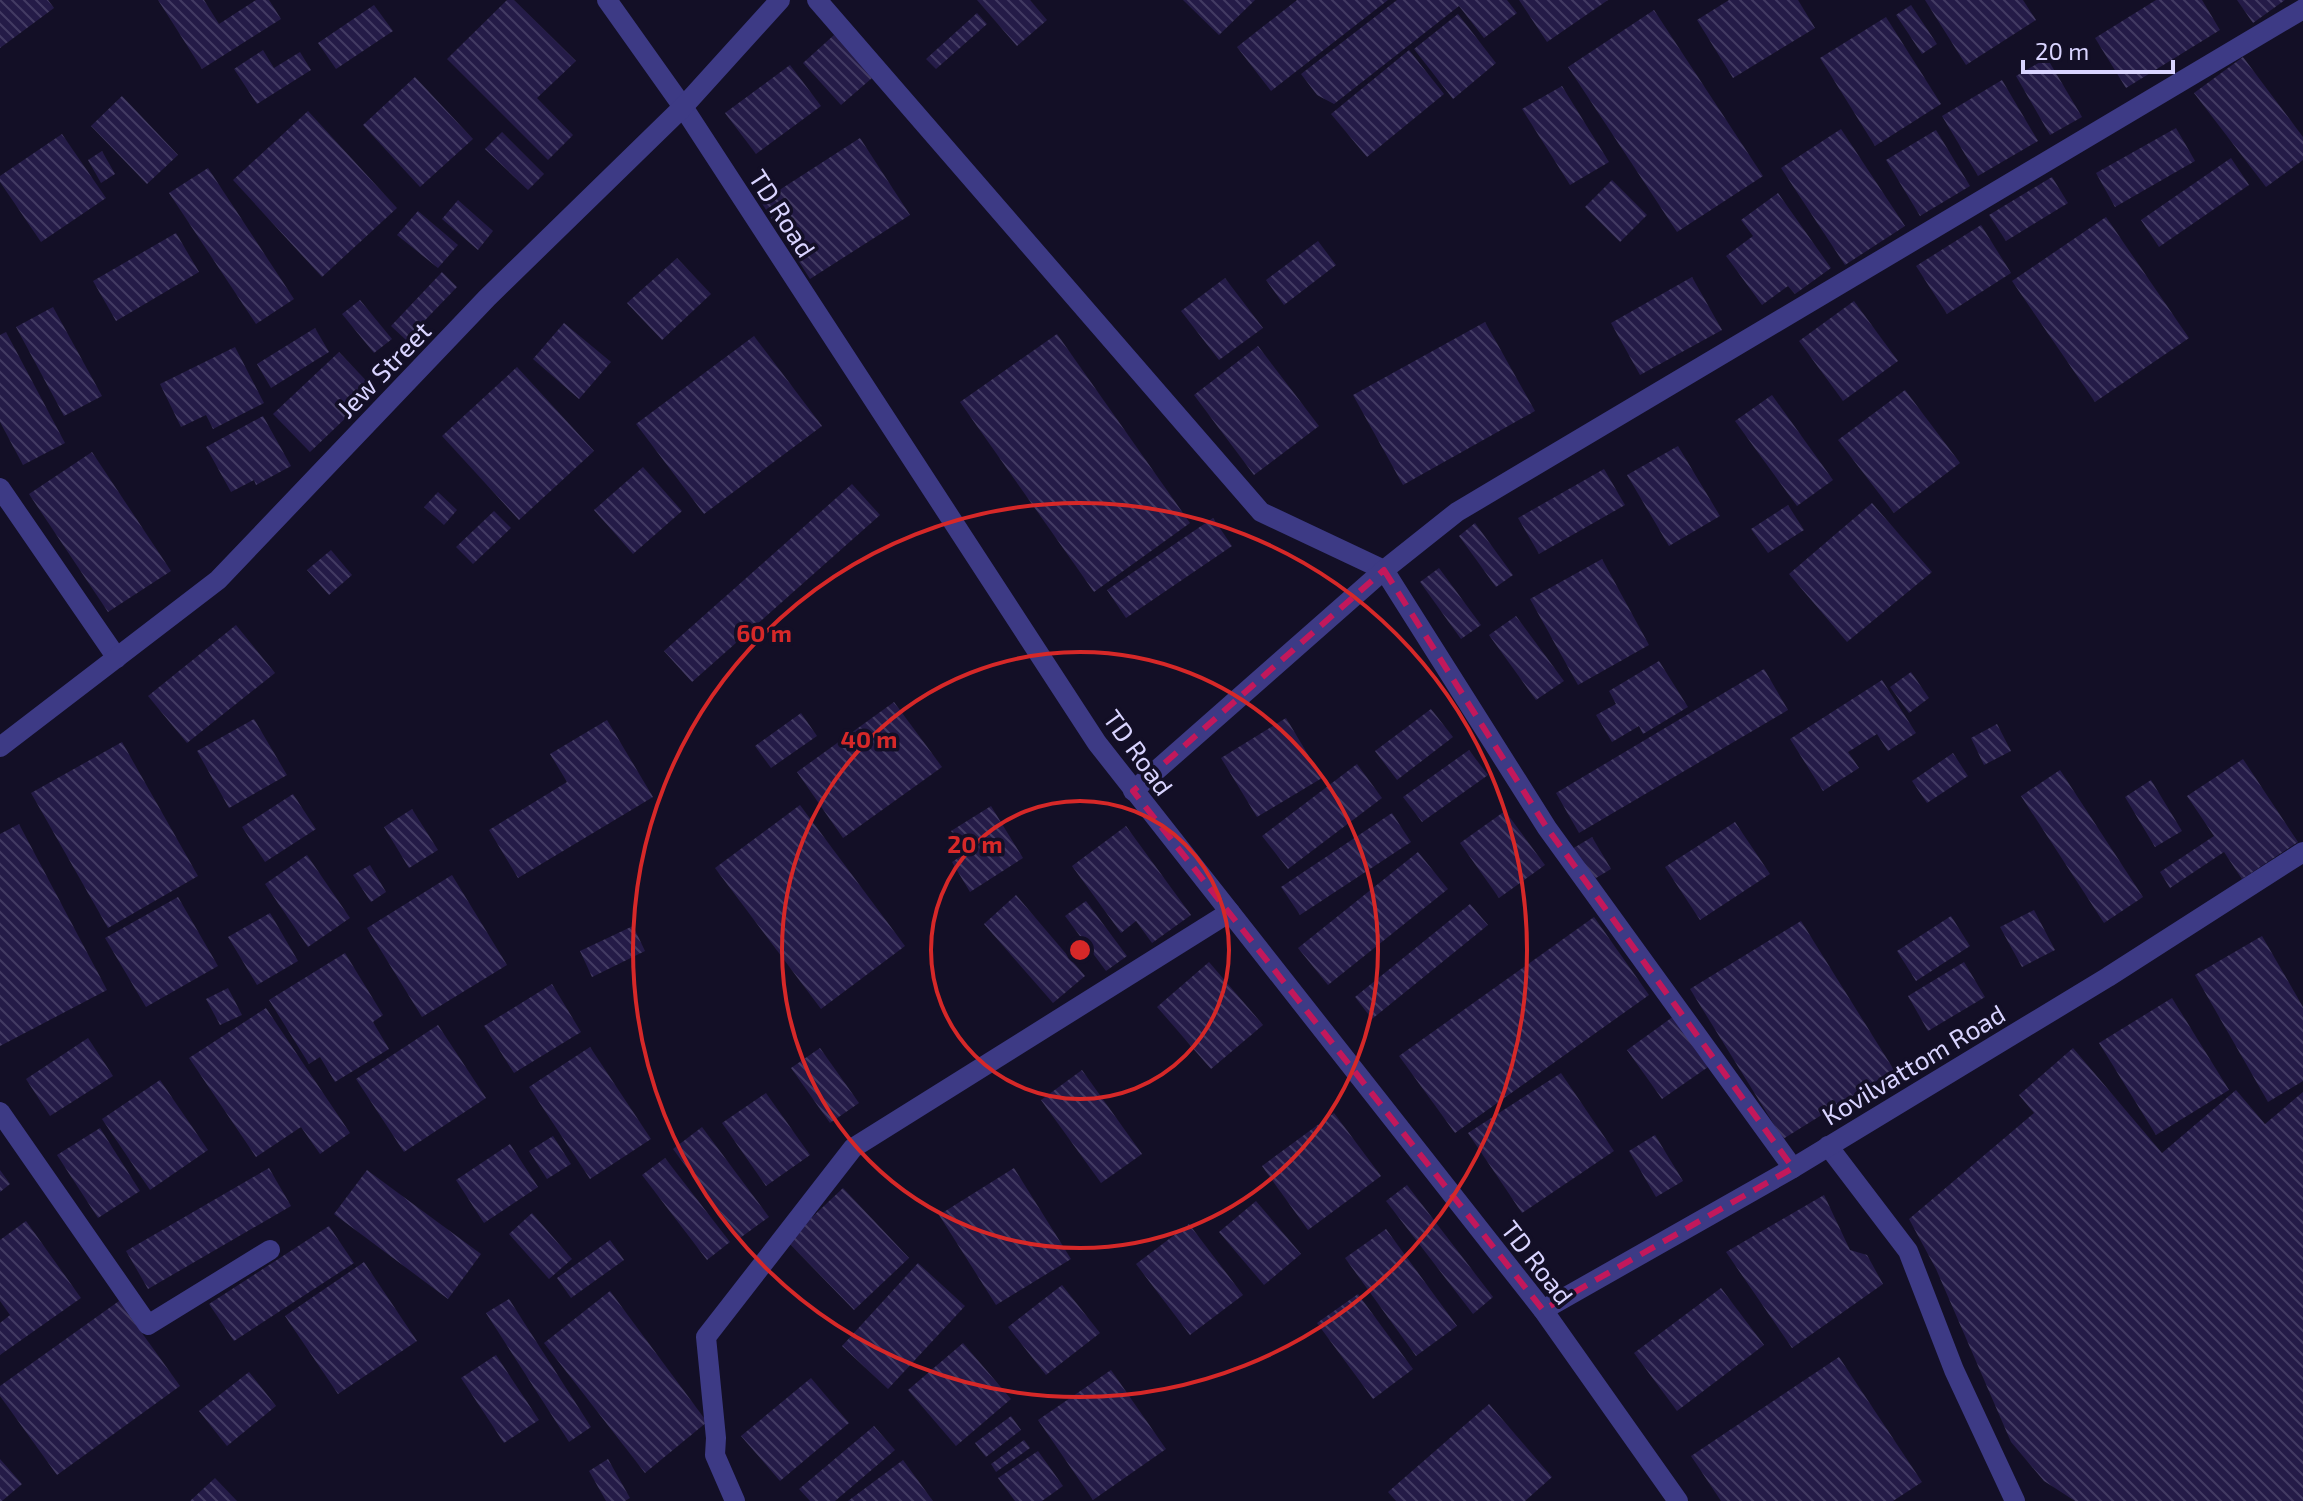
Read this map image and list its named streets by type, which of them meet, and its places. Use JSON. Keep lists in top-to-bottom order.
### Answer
{
  "streets": {
    "street": ["TD Road", "Jew Street", "Kovilvattom Road"]
  },
  "crossings": [
    ["TD Road", "Jew Street"],
    ["TD Road", "Kovilvattom Road"]
  ],
  "scale_bar": "20 m",
  "rings": ["60 m", "40 m", "20 m"]
}
